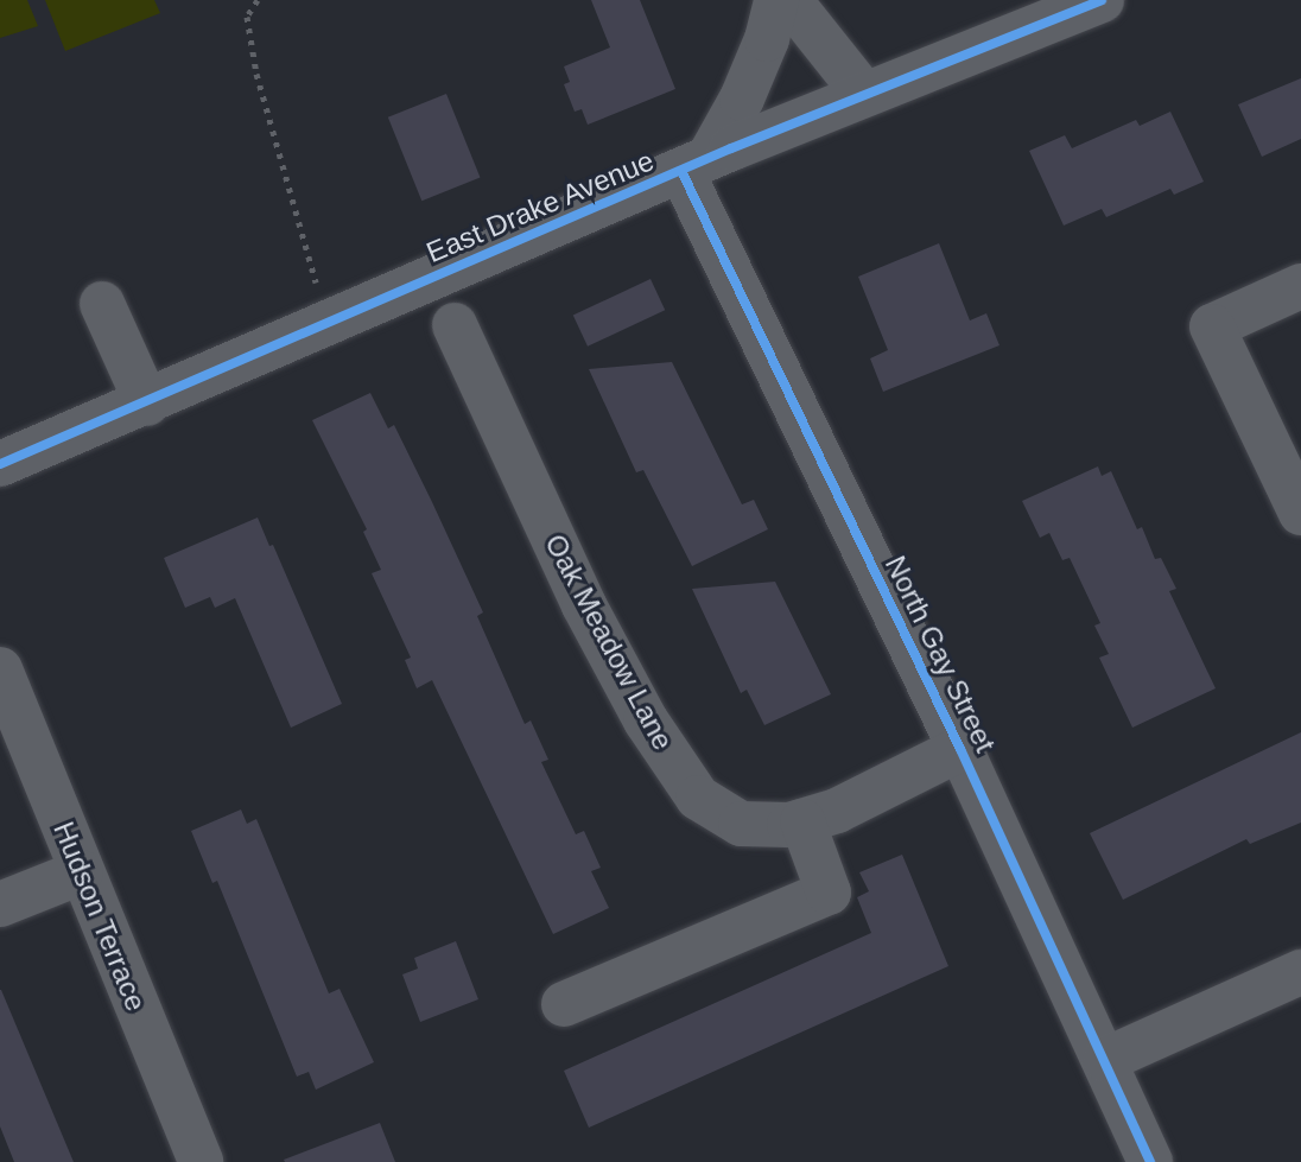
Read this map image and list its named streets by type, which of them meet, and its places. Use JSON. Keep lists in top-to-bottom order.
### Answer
{
  "streets": {
    "street": [
      "East Drake Avenue",
      "Oak Meadow Lane",
      "North Gay Street",
      "Hudson Terrace"
    ]
  },
  "crossings": [
    ["East Drake Avenue", "North Gay Street"],
    ["Oak Meadow Lane", "North Gay Street"]
  ]
}
